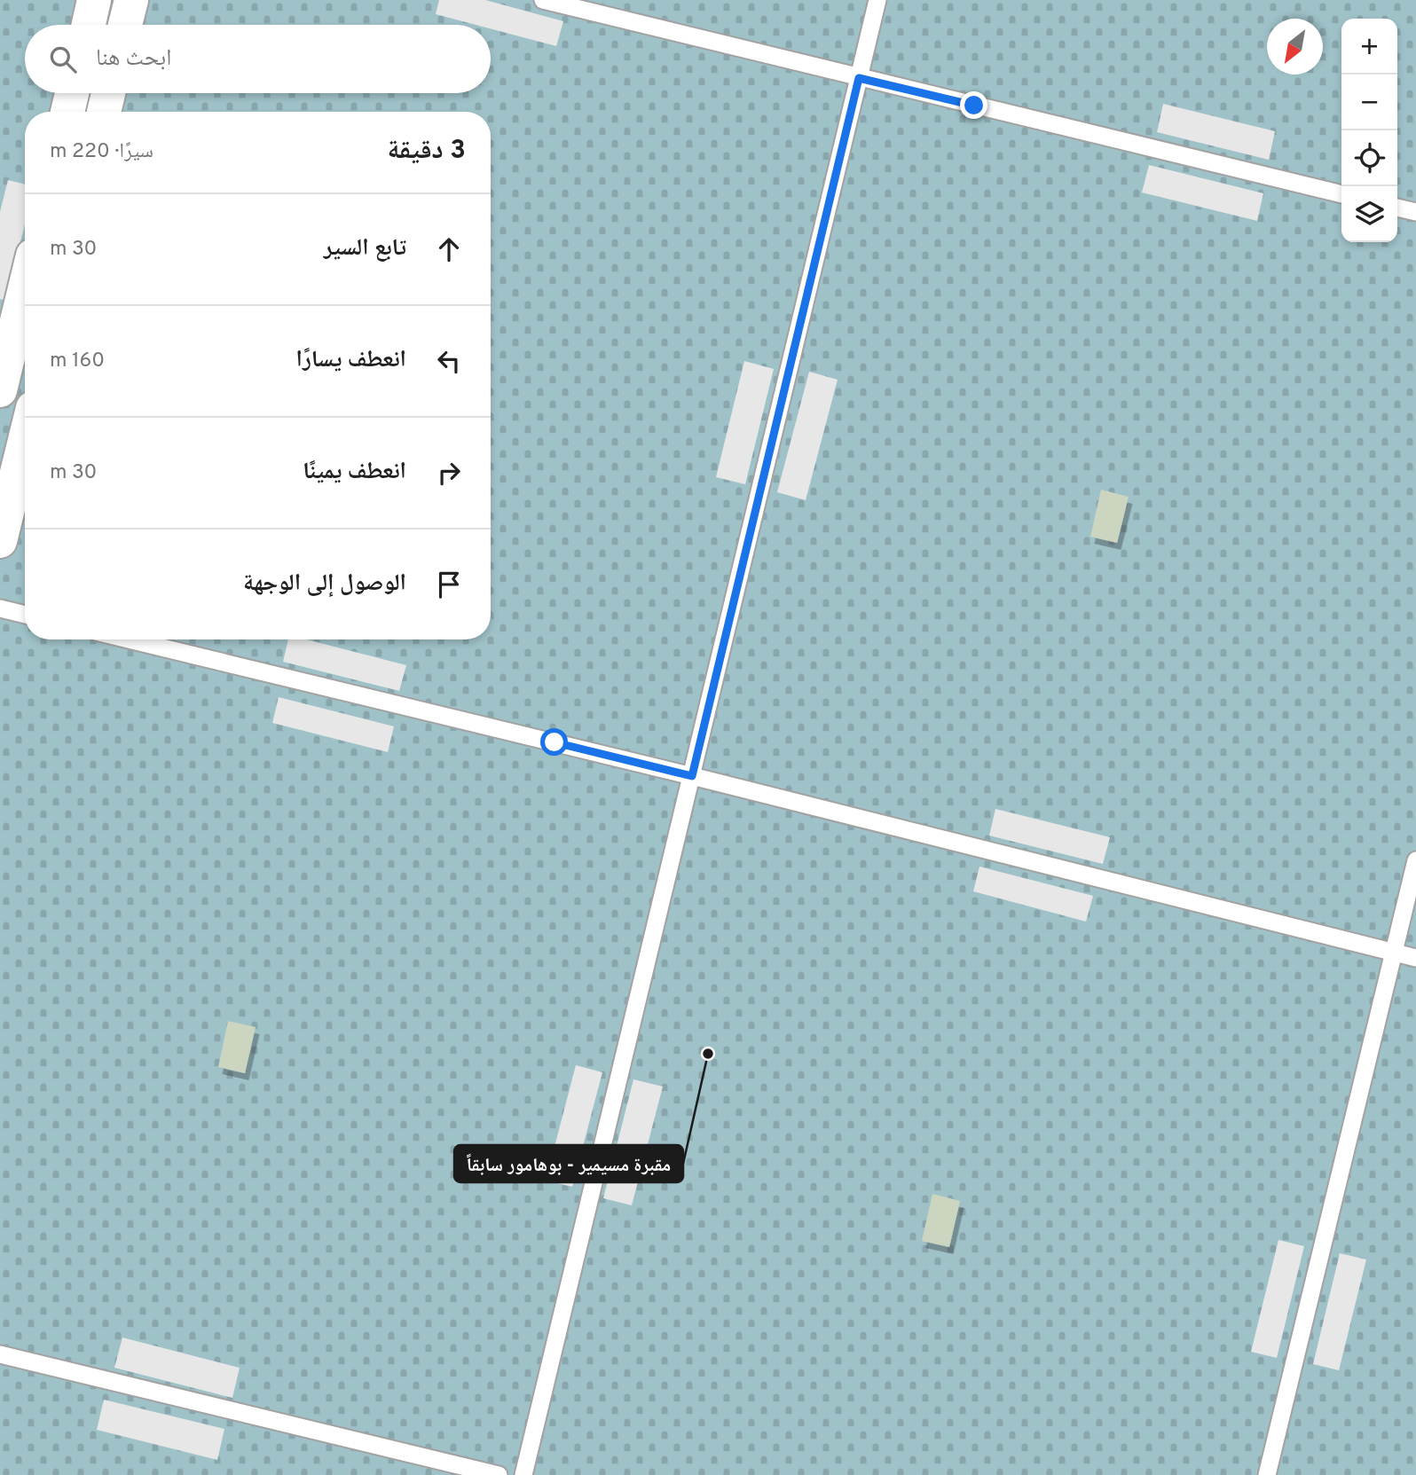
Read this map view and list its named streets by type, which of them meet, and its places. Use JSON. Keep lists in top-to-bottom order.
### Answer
{
  "places": ["مقبرة مسيمير - بوهامور سابقاً"],
  "north": "bottom left",
  "page": {
    "map_buttons": ["+", "−"],
    "search": "ابحث هنا",
    "heading": ["3 دقيقة", "سيرًا · 220 m"],
    "list": [
      ["تابع السير", "30 m"],
      ["انعطف يسارًا", "160 m"],
      ["انعطف يمينًا", "30 m"],
      "الوصول إلى الوجهة"
    ]
  }
}
